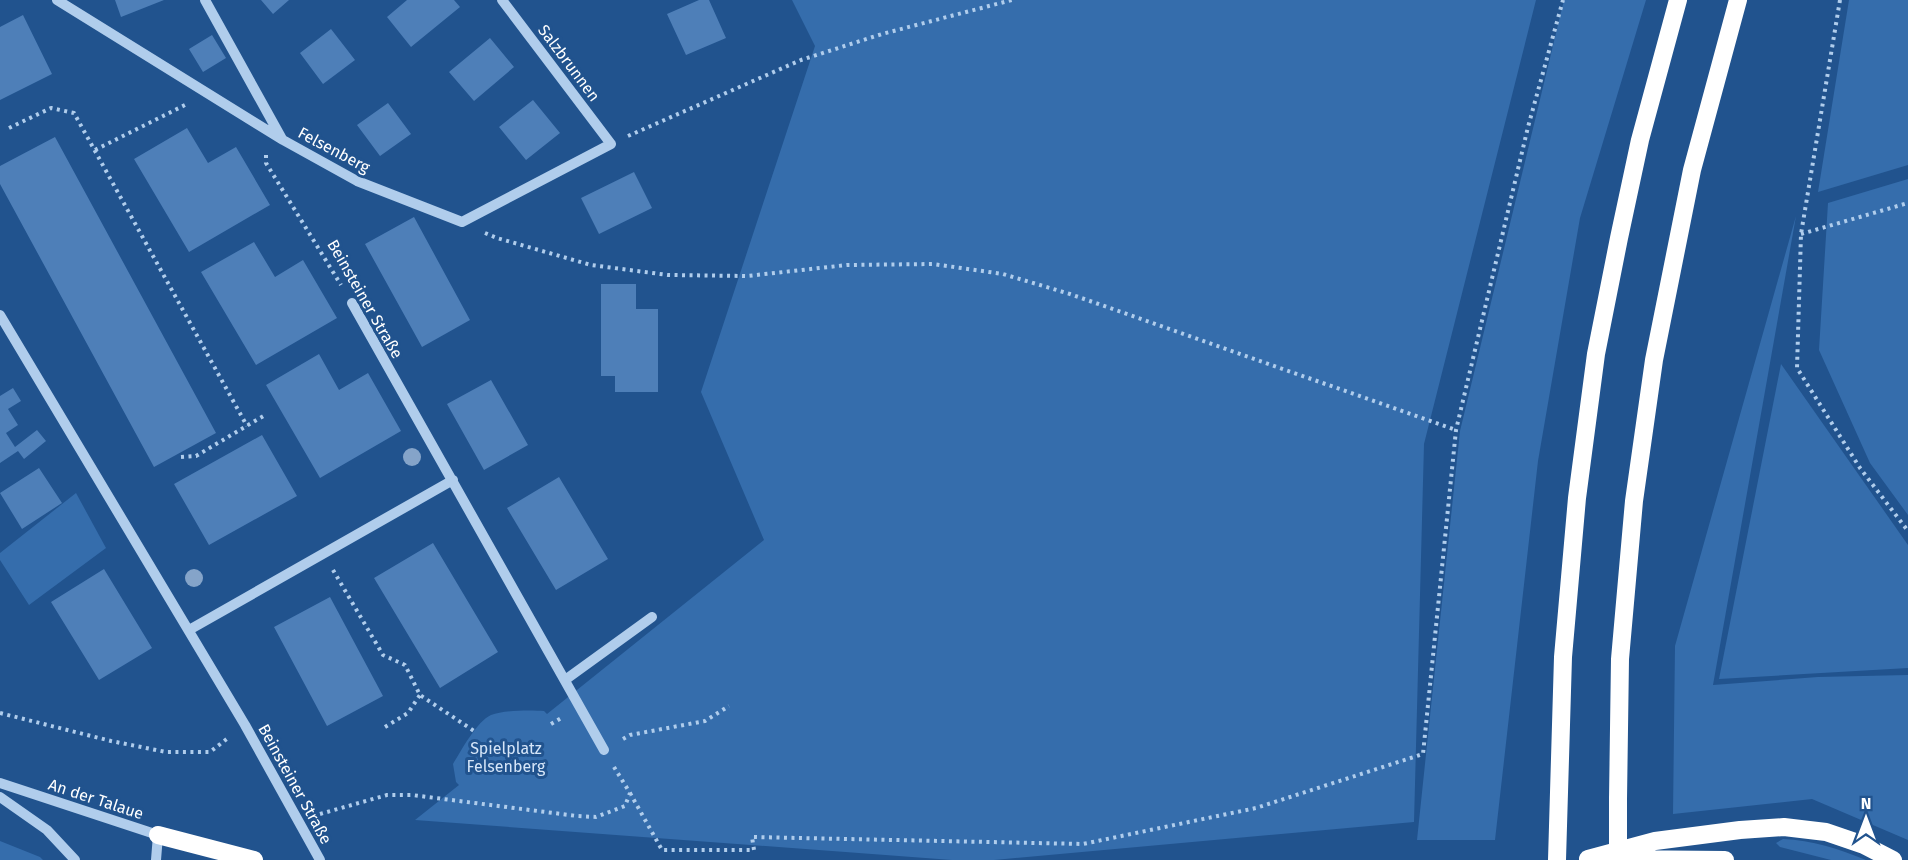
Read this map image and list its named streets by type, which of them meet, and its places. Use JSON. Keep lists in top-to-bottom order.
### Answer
{
  "streets": {
    "street": [
      "Salzbrunnen",
      "Felsenberg",
      "Beinsteiner Straße",
      "An der Talaue"
    ]
  },
  "crossings": [
    ["Felsenberg", "Beinsteiner Straße"]
  ],
  "parks": ["Spielplatz Felsenberg"],
  "north": "top"
}
